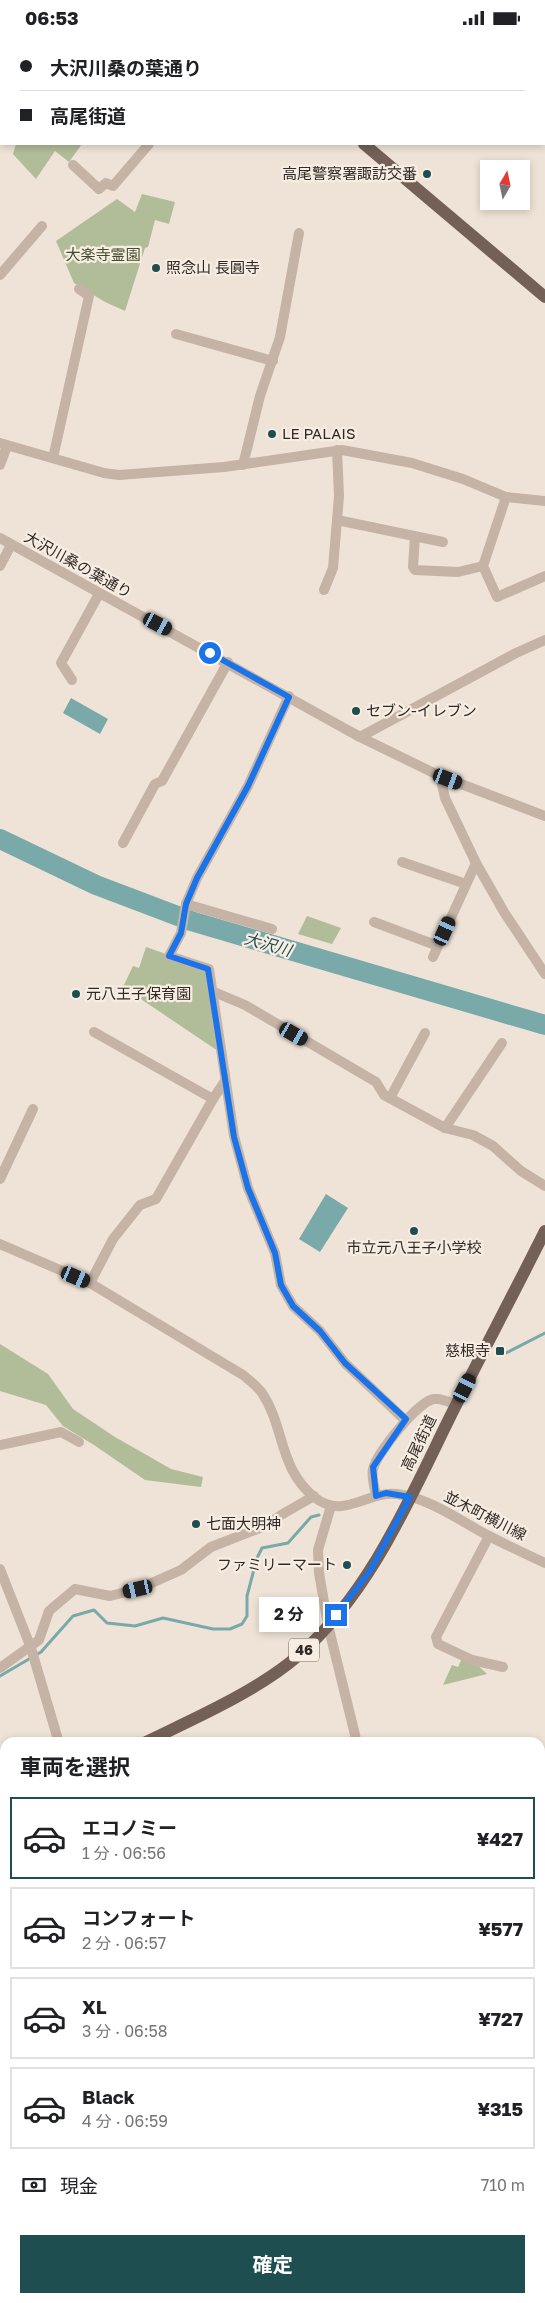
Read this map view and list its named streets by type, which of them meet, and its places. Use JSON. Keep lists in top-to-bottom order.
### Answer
{
  "streets": {
    "main road": ["高尾街道", "46"],
    "street": ["大沢川桑の葉通り", "並木町横川線"]
  },
  "crossings": [
    ["高尾街道", "並木町横川線"]
  ],
  "water": ["大沢川"],
  "parks": ["大楽寺霊園"],
  "places": {
    "other": [
      "高尾警察署諏訪交番",
      "照念山 長圓寺",
      "LE PALAIS",
      "セブン-イレブン",
      "元八王子保育園",
      "市立元八王子小学校",
      "七面大明神",
      "ファミリーマート"
    ],
    "transit": ["慈根寺"]
  },
  "north": "top",
  "page": {
    "status": "06:53",
    "banner": ["大沢川桑の葉通り", "高尾街道"],
    "bubble": "2 分",
    "heading": "車両を選択",
    "list": [
      {
        "name": "エコノミー",
        "note": "1 分 · 06:56",
        "value": "¥427"
      },
      {
        "name": "コンフォート",
        "note": "2 分 · 06:57",
        "value": "¥577"
      },
      {
        "name": "XL",
        "note": "3 分 · 06:58",
        "value": "¥727"
      },
      {
        "name": "Black",
        "note": "4 分 · 06:59",
        "value": "¥315"
      }
    ],
    "pay": ["現金", "710 m"],
    "buttons": "確定"
  }
}
